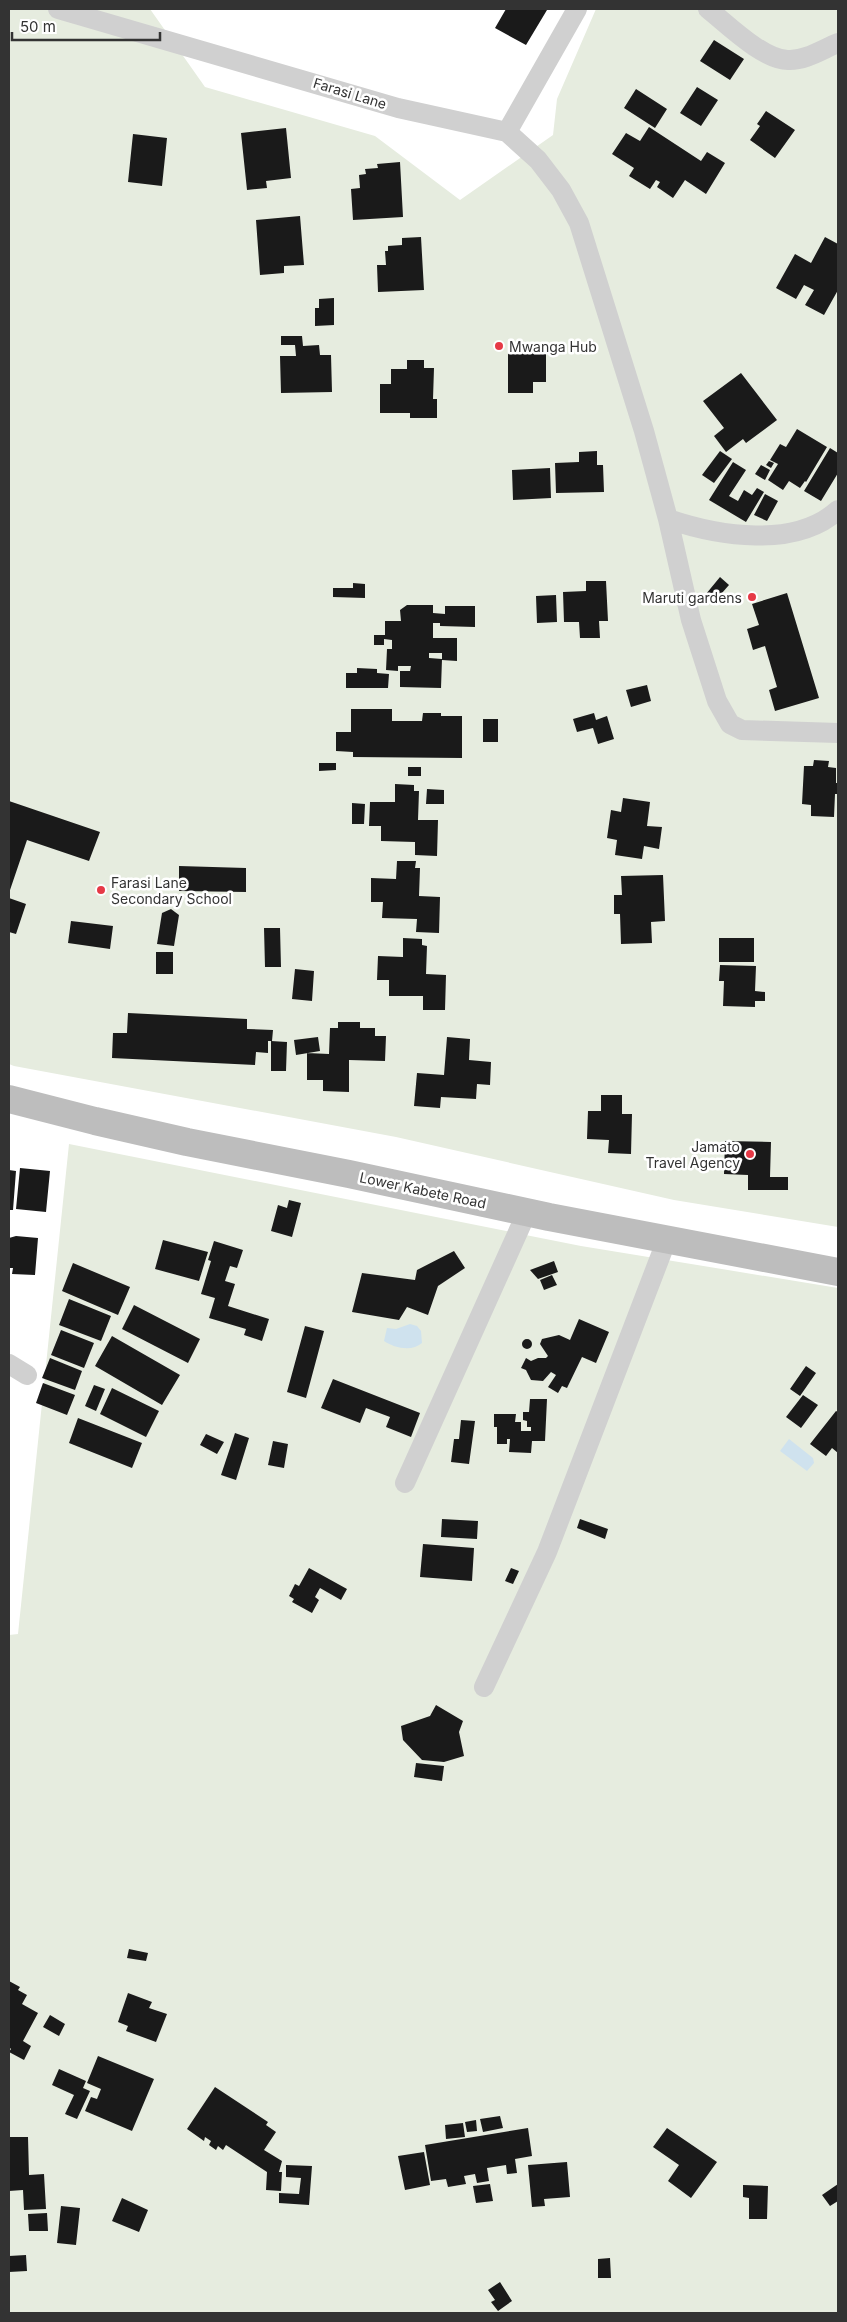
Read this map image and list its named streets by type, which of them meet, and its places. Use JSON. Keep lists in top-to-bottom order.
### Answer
{
  "streets": {
    "main road": ["Lower Kabete Road"],
    "street": ["Farasi Lane"]
  },
  "places": [
    "Mwanga Hub",
    "Maruti gardens",
    "Farasi Lane Secondary School",
    "Jamato Travel Agency"
  ],
  "scale_bar": "50 m"
}
